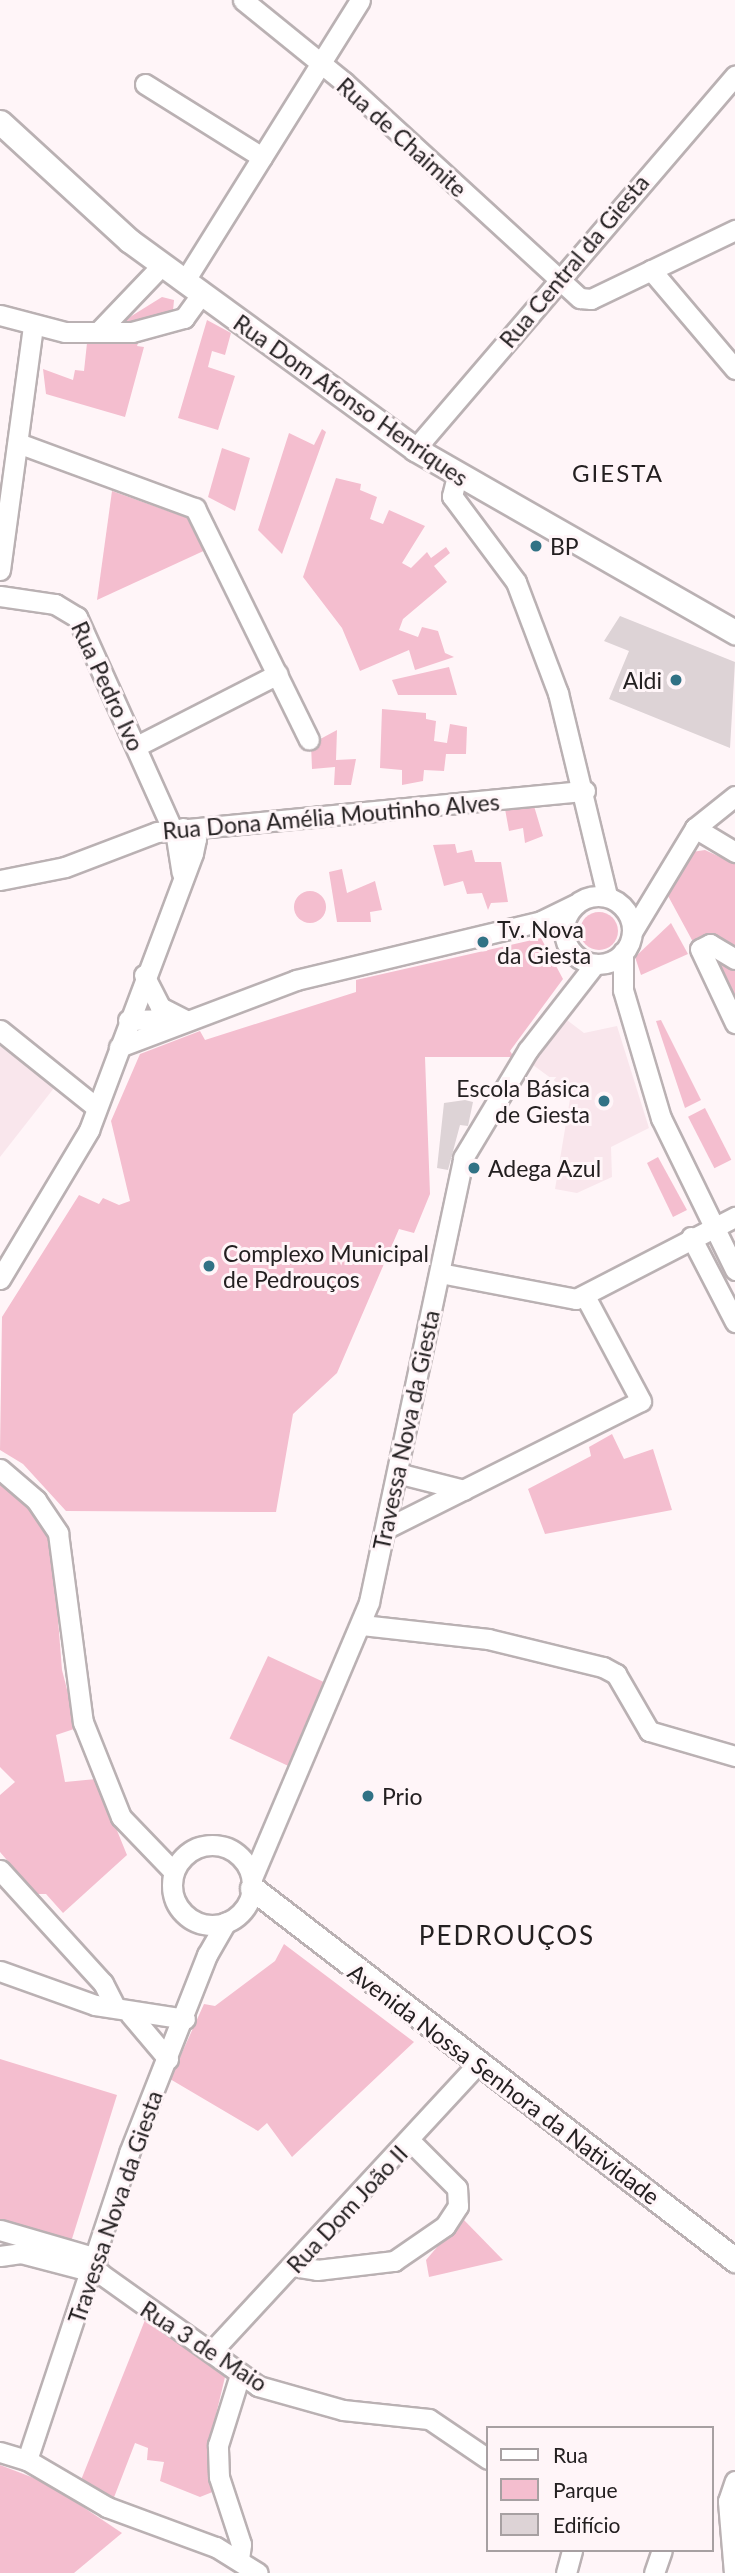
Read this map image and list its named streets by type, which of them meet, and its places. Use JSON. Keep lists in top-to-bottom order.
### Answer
{
  "streets": {
    "main road": ["Rua Dom Afonso Henriques", "Avenida Nossa Senhora da Natividade"],
    "street": [
      "Rua de Chaimite",
      "Rua Central da Giesta",
      "Rua Pedro Ivo",
      "Rua Dona Amélia Moutinho Alves",
      "Travessa Nova da Giesta",
      "Rua Dom João II",
      "Rua 3 de Maio"
    ]
  },
  "crossings": [
    ["Rua de Chaimite", "Rua Central da Giesta"],
    ["Rua Central da Giesta", "Rua Dom Afonso Henriques"],
    ["Rua Pedro Ivo", "Rua Dona Amélia Moutinho Alves"],
    ["Travessa Nova da Giesta", "Avenida Nossa Senhora da Natividade"],
    ["Travessa Nova da Giesta", "Rua 3 de Maio"],
    ["Avenida Nossa Senhora da Natividade", "Rua Dom João II"],
    ["Rua Dom João II", "Rua 3 de Maio"]
  ],
  "districts": ["GIESTA", "PEDROUÇOS"],
  "places": [
    "BP",
    "Aldi",
    "Tv. Nova da Giesta",
    "Escola Básica de Giesta",
    "Adega Azul",
    "Complexo Municipal de Pedrouços",
    "Prio"
  ],
  "legend": ["Rua", "Parque", "Edifício"]
}
